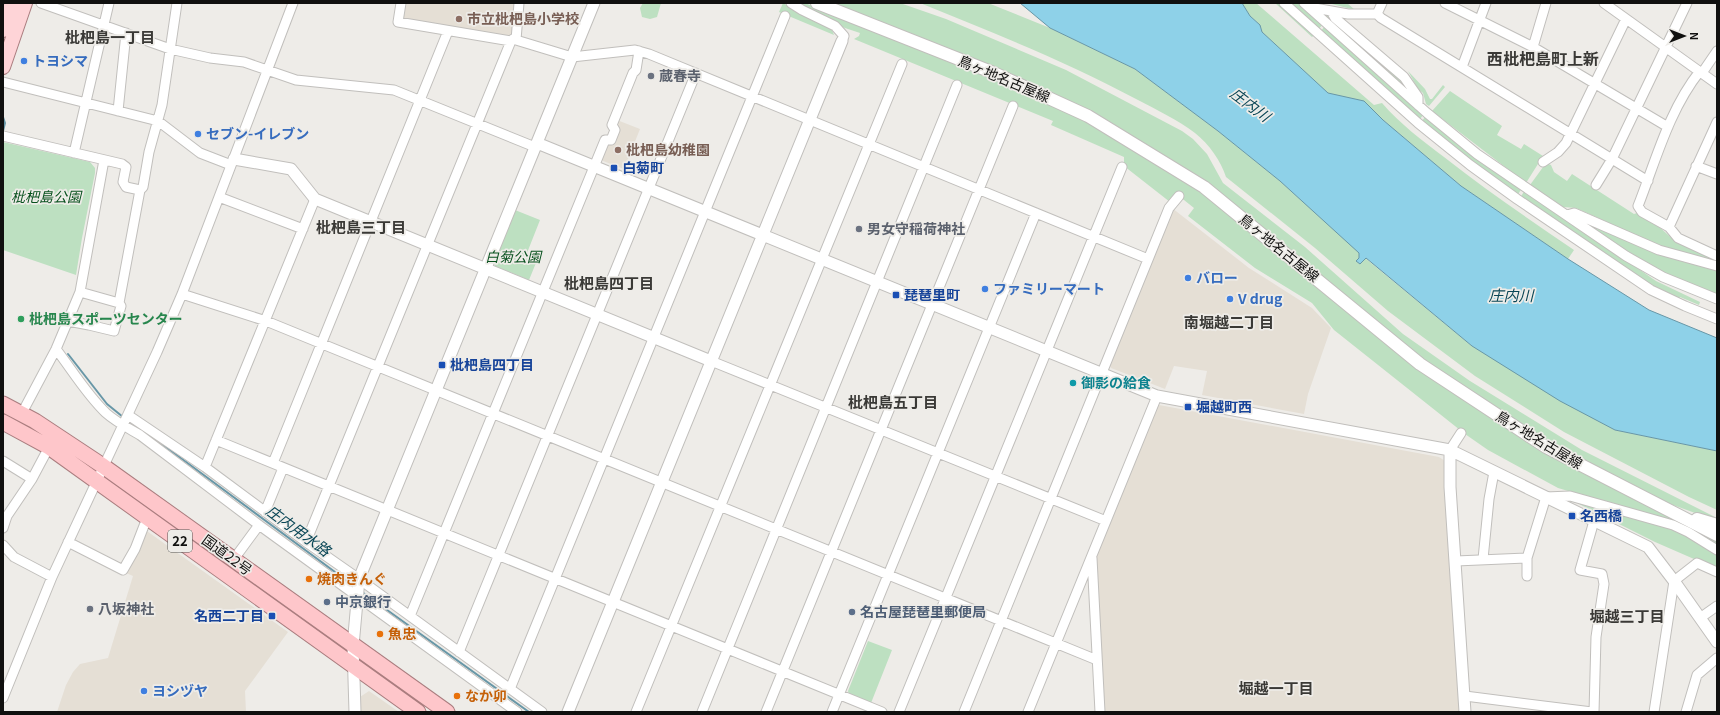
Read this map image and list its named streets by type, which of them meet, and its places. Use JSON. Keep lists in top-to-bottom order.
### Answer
{
  "streets": {
    "highway": ["22", "国道22号"],
    "main road": ["鳥ヶ地名古屋線"]
  },
  "districts": [
    "枇杷島一丁目",
    "西枇杷島町上新",
    "枇杷島三丁目",
    "枇杷島四丁目",
    "南堀越二丁目",
    "枇杷島五丁目",
    "堀越三丁目",
    "堀越一丁目"
  ],
  "water": ["庄内川", "庄内用水路"],
  "parks": ["枇杷島公園", "白菊公園"],
  "places": {
    "other": [
      "市立枇杷島小学校",
      "トヨシマ",
      "蔵春寺",
      "セブン-イレブン",
      "枇杷島幼稚園",
      "男女守稲荷神社",
      "バロー",
      "ファミリーマート",
      "V drug",
      "枇杷島スポーツセンター",
      "御影の給食",
      "焼肉きんぐ",
      "中京銀行",
      "八坂神社",
      "名古屋琵琶里郵便局",
      "魚忠",
      "ヨシヅヤ",
      "なか卯"
    ],
    "transit": [
      "白菊町",
      "琵琶里町",
      "枇杷島四丁目",
      "堀越町西",
      "名西橋",
      "名西二丁目"
    ]
  },
  "north": "right"
}
